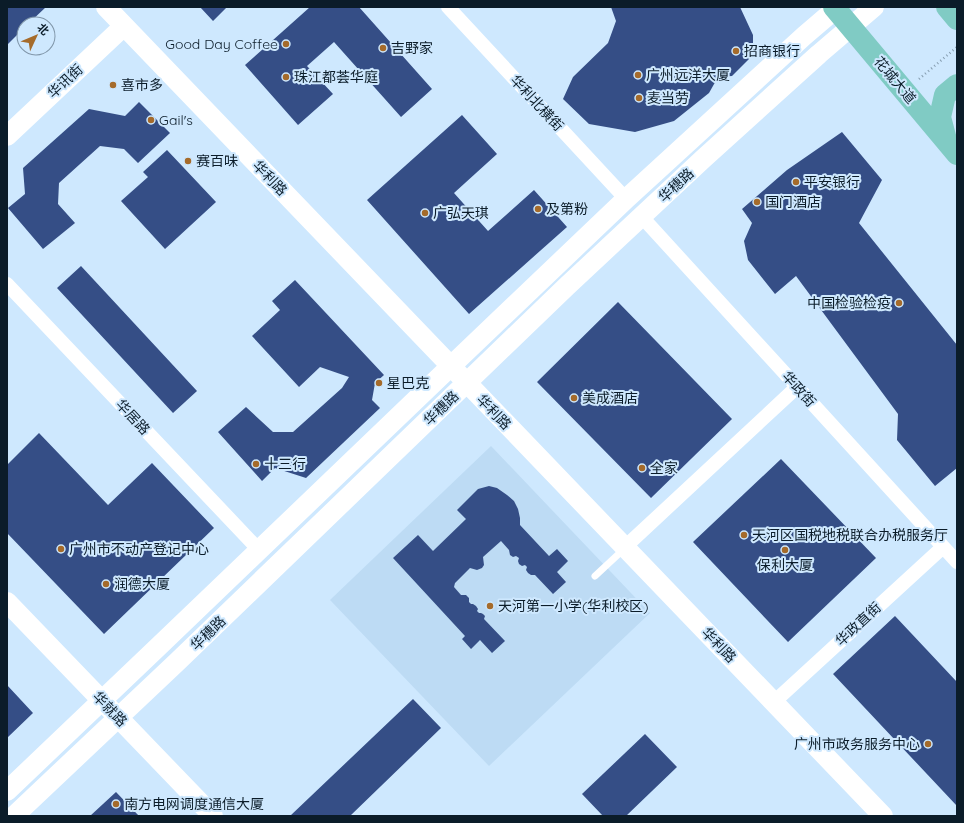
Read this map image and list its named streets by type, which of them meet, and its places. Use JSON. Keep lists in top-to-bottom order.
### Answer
{
  "streets": {
    "main road": ["花城大道"],
    "street": [
      "华讯街",
      "华利北横街",
      "华利路",
      "华穗路",
      "华政街",
      "华居路",
      "华政直街",
      "华就路"
    ]
  },
  "crossings": [
    ["花城大道", "华穗路"],
    ["华讯街", "华利路"],
    ["华利北横街", "华穗路"],
    ["华利路", "华穗路"],
    ["华利路", "华政直街"],
    ["华穗路", "华政街"],
    ["华穗路", "华居路"],
    ["华穗路", "华就路"],
    ["华政街", "华政直街"]
  ],
  "places": [
    "Good Day Coffee",
    "吉野家",
    "招商银行",
    "广州远洋大厦",
    "珠江都荟华庭",
    "喜市多",
    "麦当劳",
    "Gail's",
    "赛百味",
    "平安银行",
    "国门酒店",
    "及第粉",
    "广弘天琪",
    "中国检验检疫",
    "星巴克",
    "美成酒店",
    "十三行",
    "全家",
    "天河区国税地税联合办税服务厅",
    "广州市不动产登记中心",
    "保利大厦",
    "润德大厦",
    "天河第一小学(华利校区)",
    "广州市政务服务中心",
    "南方电网调度通信大厦"
  ],
  "north": "top right"
}
